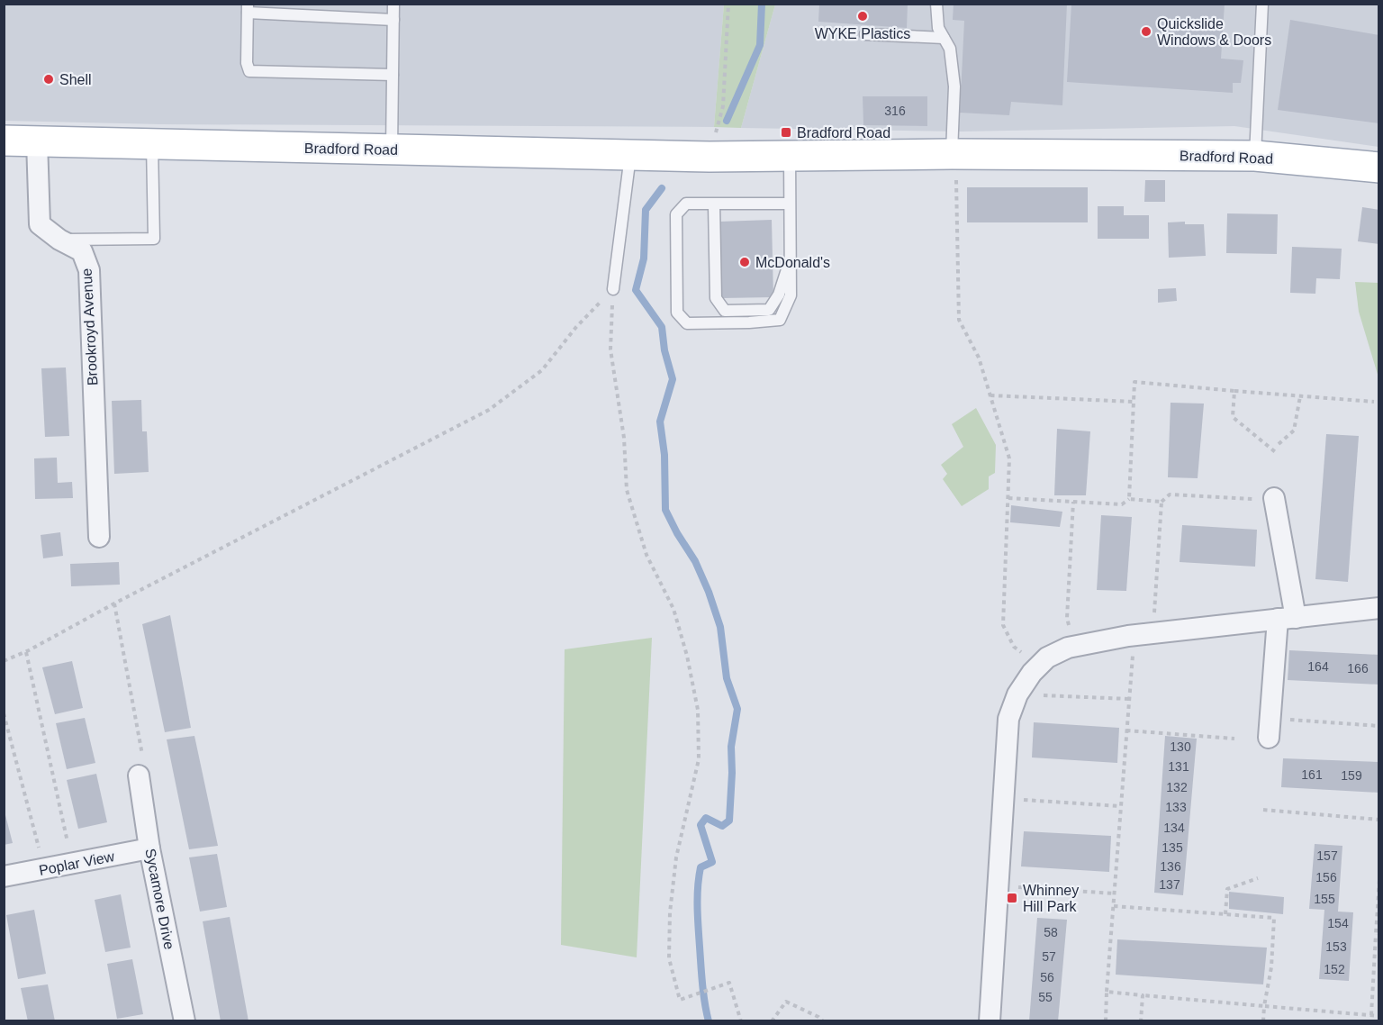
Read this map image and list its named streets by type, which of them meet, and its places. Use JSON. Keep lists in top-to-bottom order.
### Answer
{
  "streets": {
    "main road": ["Bradford Road"],
    "street": ["Brookroyd Avenue", "Poplar View", "Sycamore Drive"]
  },
  "crossings": [
    ["Bradford Road", "Brookroyd Avenue"],
    ["Poplar View", "Sycamore Drive"]
  ],
  "places": {
    "other": [
      "WYKE Plastics",
      "Quickslide Windows & Doors",
      "Shell",
      "McDonald's"
    ],
    "transit": ["Bradford Road", "Whinney Hill Park"]
  },
  "house_numbers": [
    "316",
    "164",
    "166",
    "130",
    "131",
    "161",
    "159",
    "132",
    "133",
    "134",
    "135",
    "157",
    "136",
    "156",
    "137",
    "155",
    "154",
    "58",
    "153",
    "57",
    "152",
    "56",
    "55"
  ]
}
